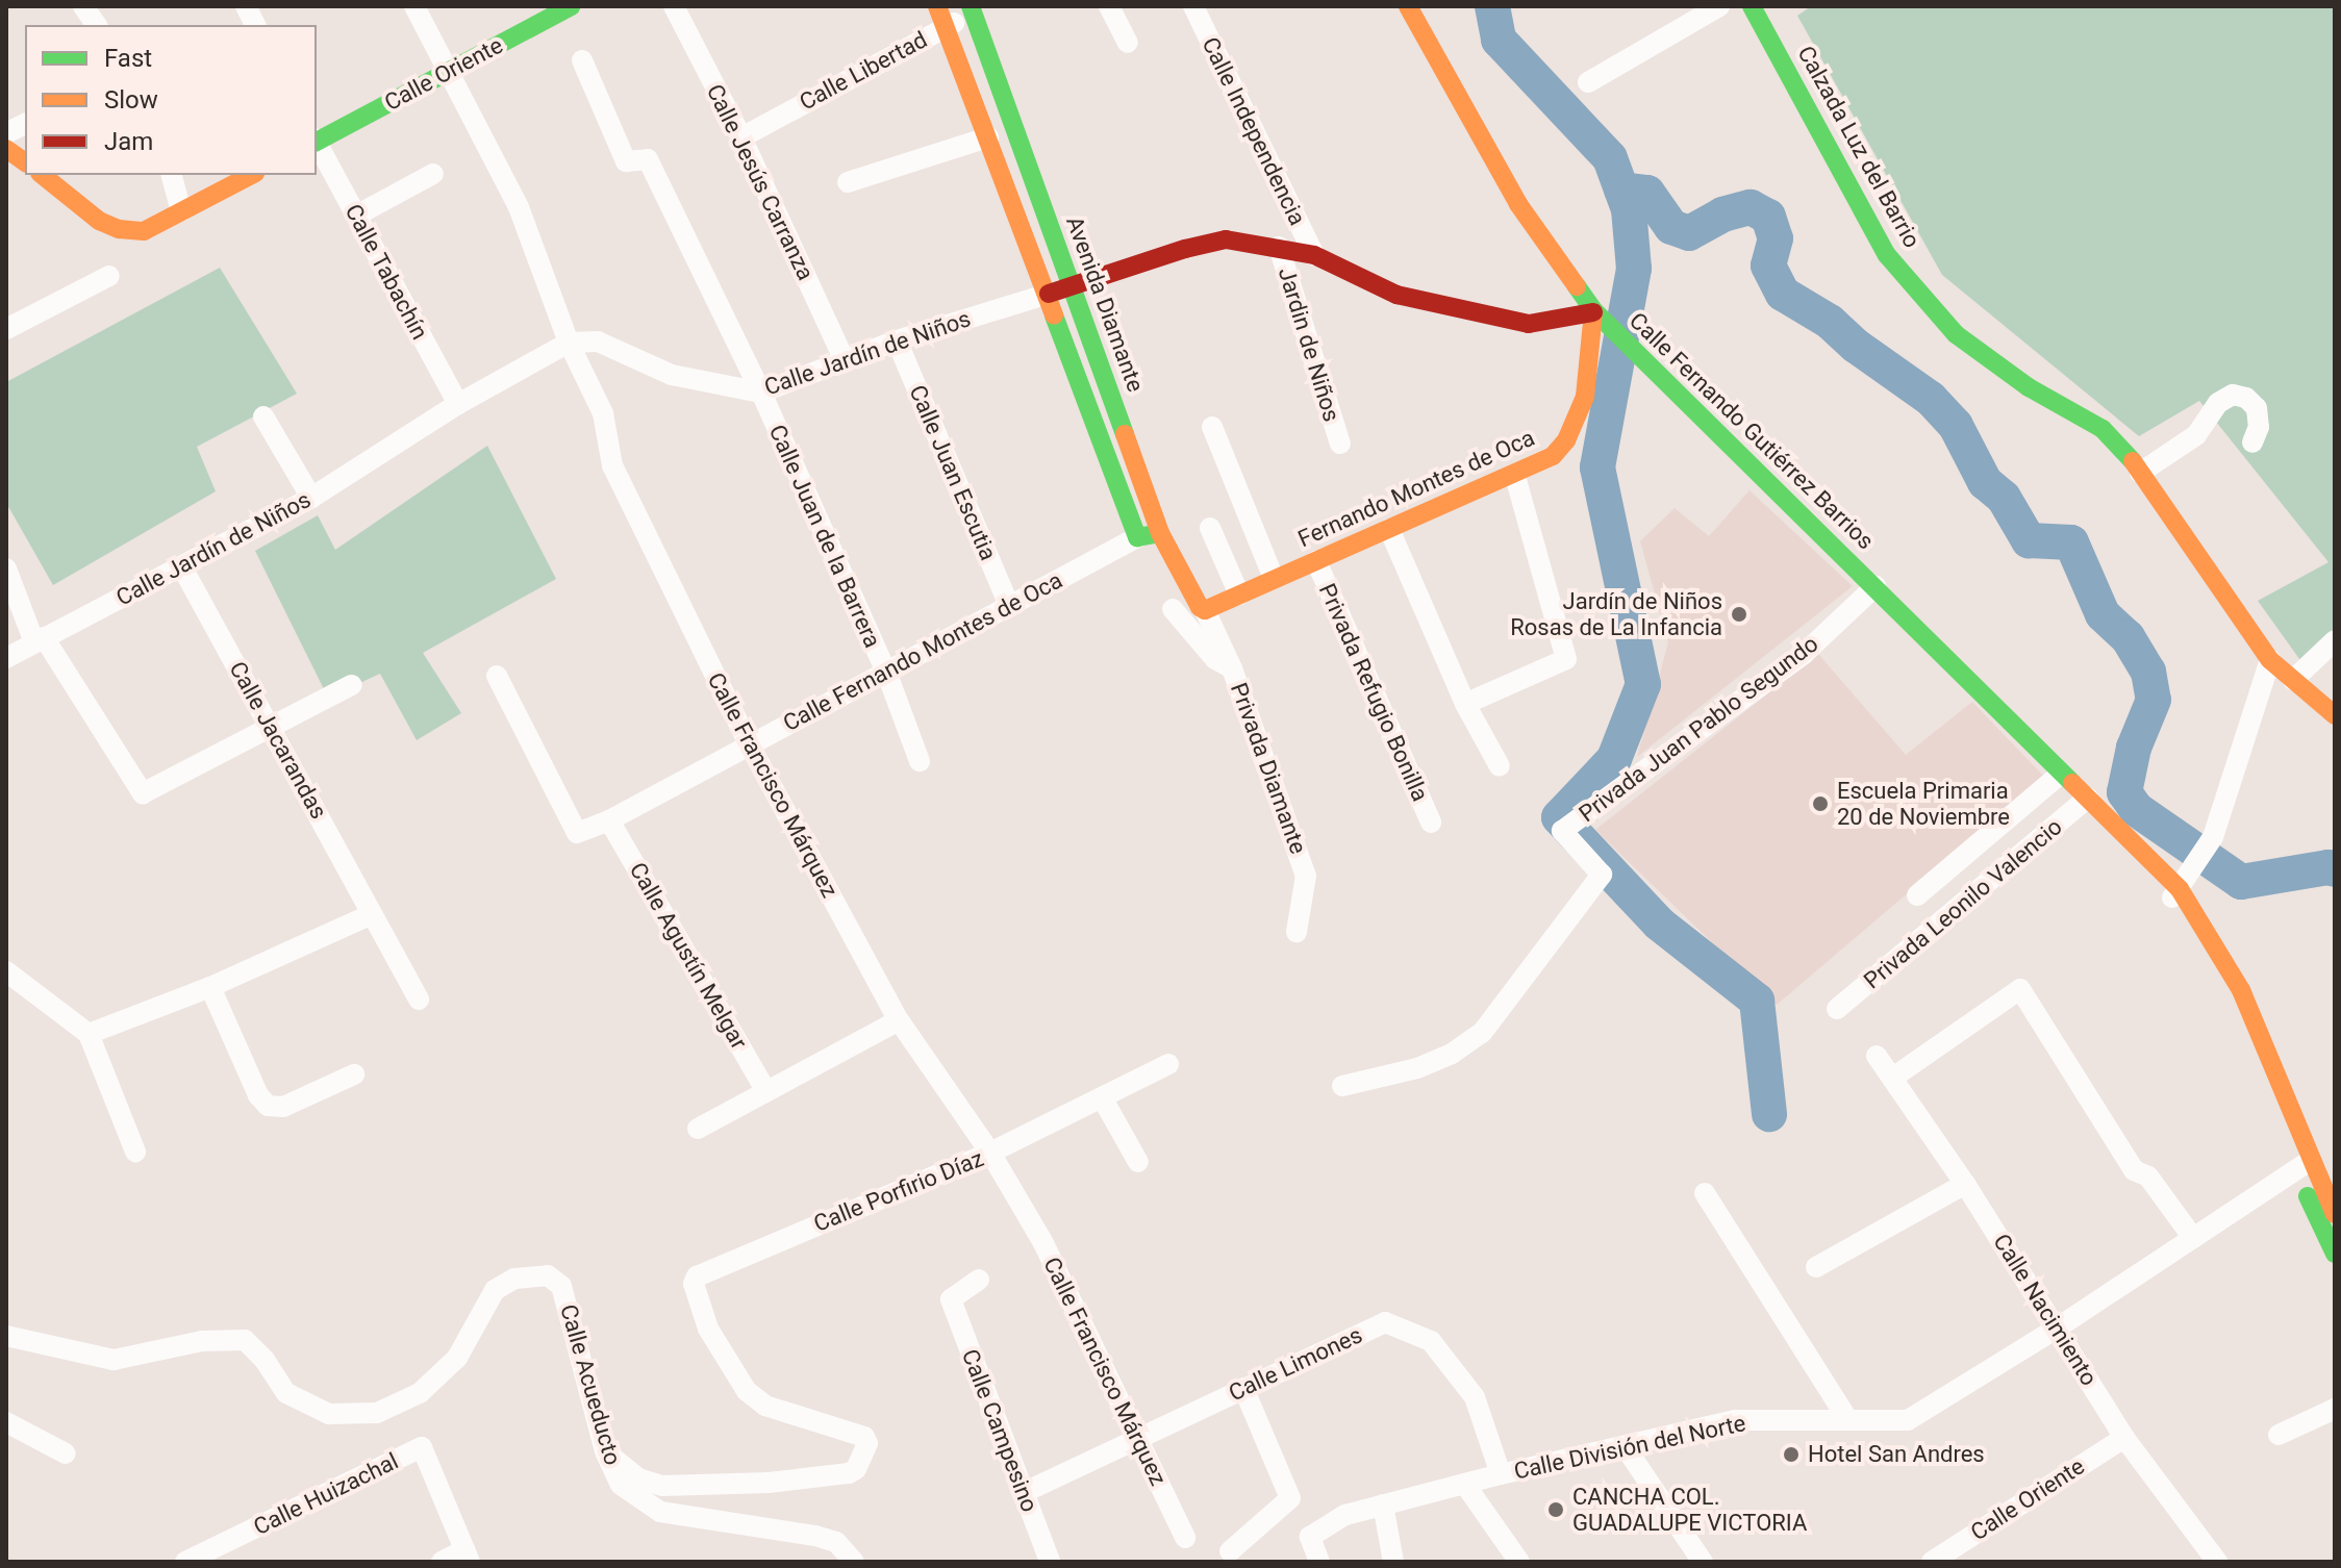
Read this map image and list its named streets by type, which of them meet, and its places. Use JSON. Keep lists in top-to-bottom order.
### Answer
{
  "streets": {
    "main road": [
      "Calle Oriente",
      "Calzada Luz del Barrio",
      "Avenida Diamante",
      "Calle Jardín de Niños",
      "Calle Fernando Gutiérrez Barrios",
      "Fernando Montes de Oca",
      "Calle Fernando Montes de Oca"
    ],
    "street": [
      "Calle Libertad",
      "Calle Independencia",
      "Calle Jesús Carranza",
      "Calle Tabachín",
      "Jardin de Niños",
      "Calle Juan Escutia",
      "Calle Juan de la Barrera",
      "Privada Refugio Bonilla",
      "Privada Juan Pablo Segundo",
      "Calle Jacarandas",
      "Privada Diamante",
      "Calle Francisco Márquez",
      "Privada Leonilo Valencio",
      "Calle Agustín Melgar",
      "Calle Porfirio Díaz",
      "Calle Nacimiento",
      "Calle Limones",
      "Calle Acueducto",
      "Calle Campesino",
      "Calle División del Norte",
      "Calle Huizachal"
    ]
  },
  "crossings": [
    ["Calle Libertad", "Calle Jesús Carranza"],
    ["Calle Libertad", "Avenida Diamante"],
    ["Calle Oriente", "Calle Francisco Márquez"],
    ["Calle Oriente", "Calle Nacimiento"],
    ["Calle Independencia", "Calle Jardín de Niños"],
    ["Calle Jesús Carranza", "Calle Jardín de Niños"],
    ["Calle Tabachín", "Calle Jardín de Niños"],
    ["Avenida Diamante", "Calle Jardín de Niños"],
    ["Avenida Diamante", "Fernando Montes de Oca"],
    ["Avenida Diamante", "Calle Fernando Montes de Oca"],
    ["Avenida Diamante", "Privada Diamante"],
    ["Jardin de Niños", "Calle Jardín de Niños"],
    ["Calle Jardín de Niños", "Calle Fernando Gutiérrez Barrios"],
    ["Calle Jardín de Niños", "Calle Juan Escutia"],
    ["Calle Jardín de Niños", "Fernando Montes de Oca"],
    ["Calle Jardín de Niños", "Calle Juan de la Barrera"],
    ["Calle Jardín de Niños", "Calle Jacarandas"],
    ["Calle Jardín de Niños", "Calle Francisco Márquez"],
    ["Calle Fernando Gutiérrez Barrios", "Fernando Montes de Oca"],
    ["Calle Fernando Gutiérrez Barrios", "Privada Juan Pablo Segundo"],
    ["Calle Fernando Gutiérrez Barrios", "Privada Leonilo Valencio"],
    ["Calle Fernando Gutiérrez Barrios", "Calle División del Norte"],
    ["Calle Juan Escutia", "Calle Fernando Montes de Oca"],
    ["Fernando Montes de Oca", "Privada Refugio Bonilla"],
    ["Fernando Montes de Oca", "Privada Diamante"],
    ["Calle Juan de la Barrera", "Calle Fernando Montes de Oca"],
    ["Calle Fernando Montes de Oca", "Calle Francisco Márquez"],
    ["Calle Fernando Montes de Oca", "Calle Agustín Melgar"],
    ["Calle Francisco Márquez", "Calle Porfirio Díaz"],
    ["Calle Francisco Márquez", "Calle Limones"],
    ["Calle Porfirio Díaz", "Calle Acueducto"],
    ["Calle Nacimiento", "Calle División del Norte"],
    ["Calle Limones", "Calle Campesino"],
    ["Calle Limones", "Calle División del Norte"]
  ],
  "places": [
    "Jardín de Niños Rosas de La Infancia",
    "Escuela Primaria 20 de Noviembre",
    "Hotel San Andres",
    "CANCHA COL. GUADALUPE VICTORIA"
  ],
  "legend": ["Fast", "Slow", "Jam"]
}
